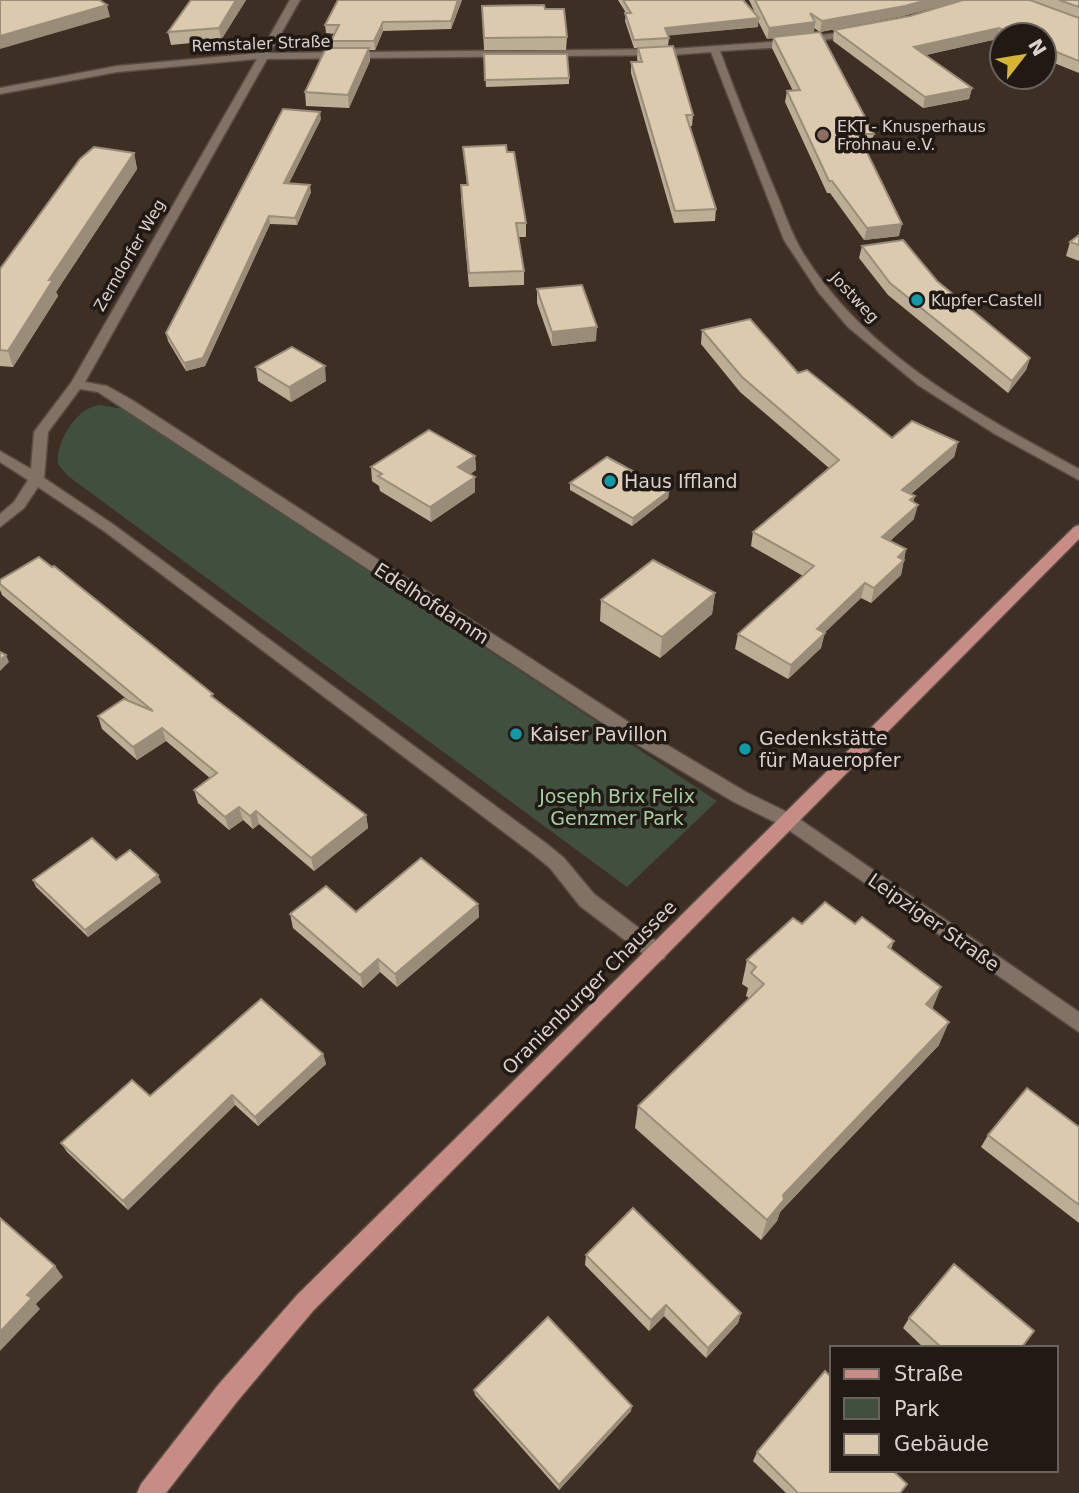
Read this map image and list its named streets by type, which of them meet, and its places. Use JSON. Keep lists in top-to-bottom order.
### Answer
{
  "streets": {
    "main road": ["Oranienburger Chaussee"],
    "street": [
      "Remstaler Straße",
      "Zerndorfer Weg",
      "Jostweg",
      "Edelhofdamm",
      "Leipziger Straße"
    ]
  },
  "crossings": [
    ["Remstaler Straße", "Zerndorfer Weg"],
    ["Remstaler Straße", "Jostweg"],
    ["Zerndorfer Weg", "Edelhofdamm"],
    ["Edelhofdamm", "Leipziger Straße"],
    ["Edelhofdamm", "Oranienburger Chaussee"],
    ["Leipziger Straße", "Oranienburger Chaussee"]
  ],
  "parks": ["Joseph Brix Felix Genzmer Park"],
  "places": [
    "EKT - Knusperhaus Frohnau e.V.",
    "Kupfer-Castell",
    "Haus Iffland",
    "Kaiser Pavillon",
    "Gedenkstätte für Maueropfer"
  ],
  "legend": ["Straße", "Park", "Gebäude"],
  "north": "top right"
}
